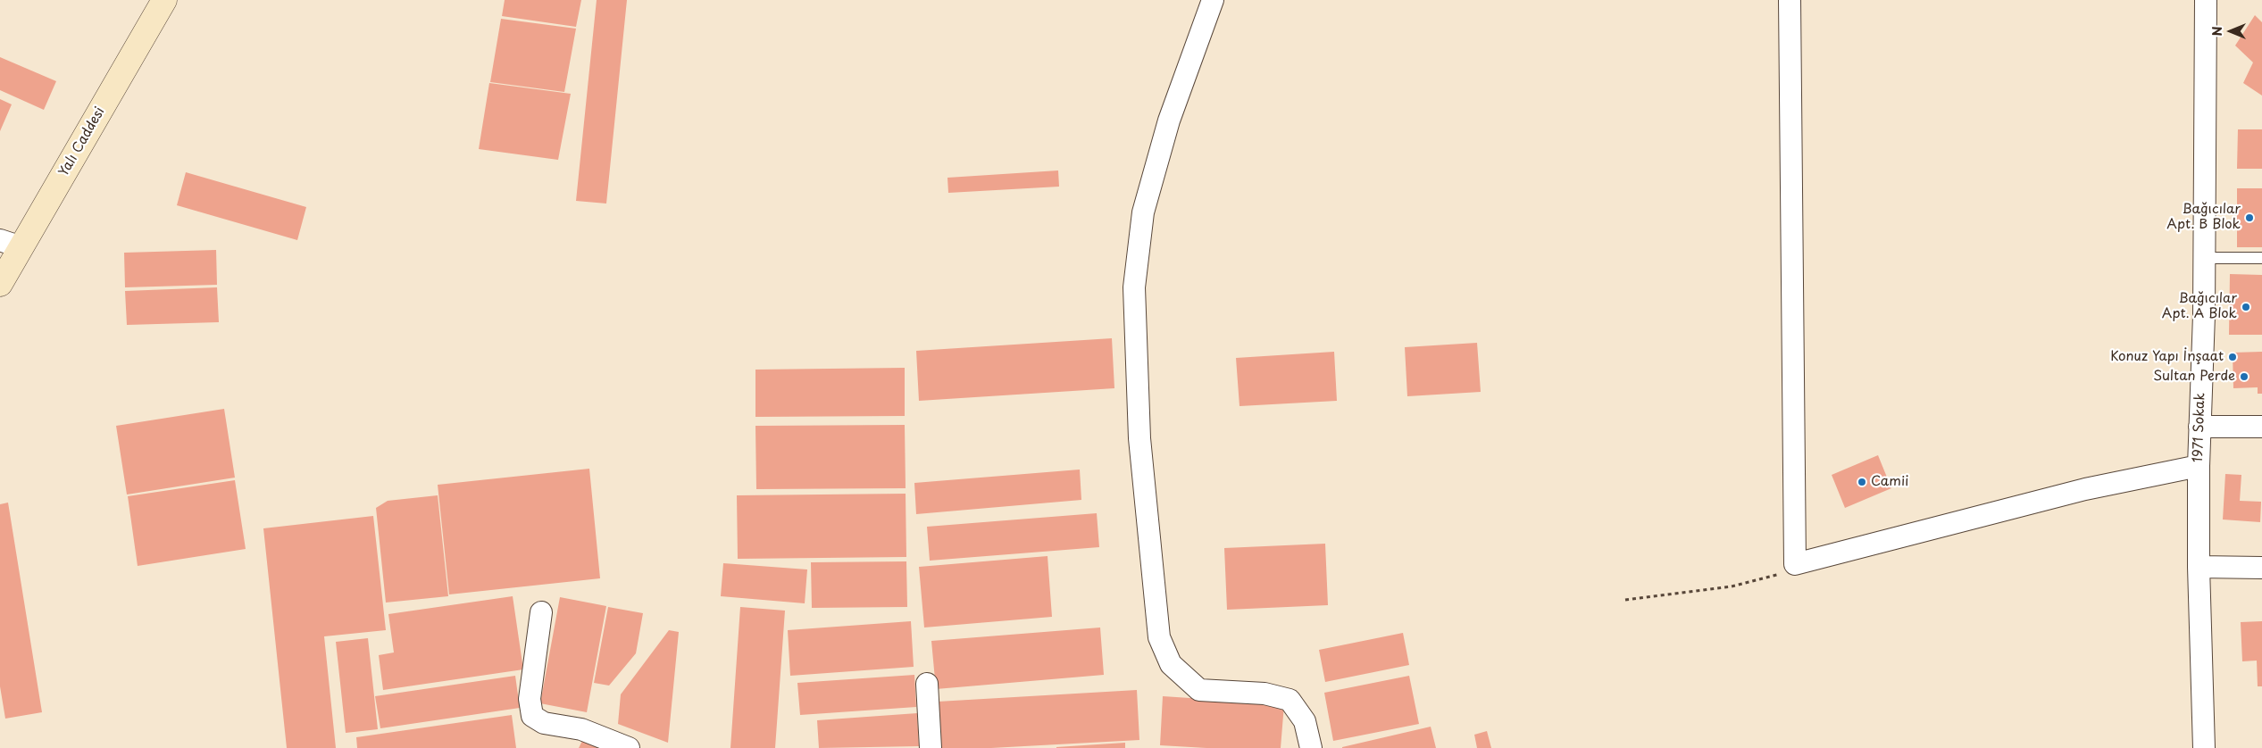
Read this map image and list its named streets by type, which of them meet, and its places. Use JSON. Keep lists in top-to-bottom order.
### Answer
{
  "streets": {
    "street": ["Yalı Caddesi", "1971 Sokak"]
  },
  "places": [
    "Bağıcılar Apt. B Blok",
    "Bağıcılar Apt. A Blok",
    "Konuz Yapı İnşaat",
    "Sultan Perde",
    "Camii"
  ],
  "north": "left"
}
